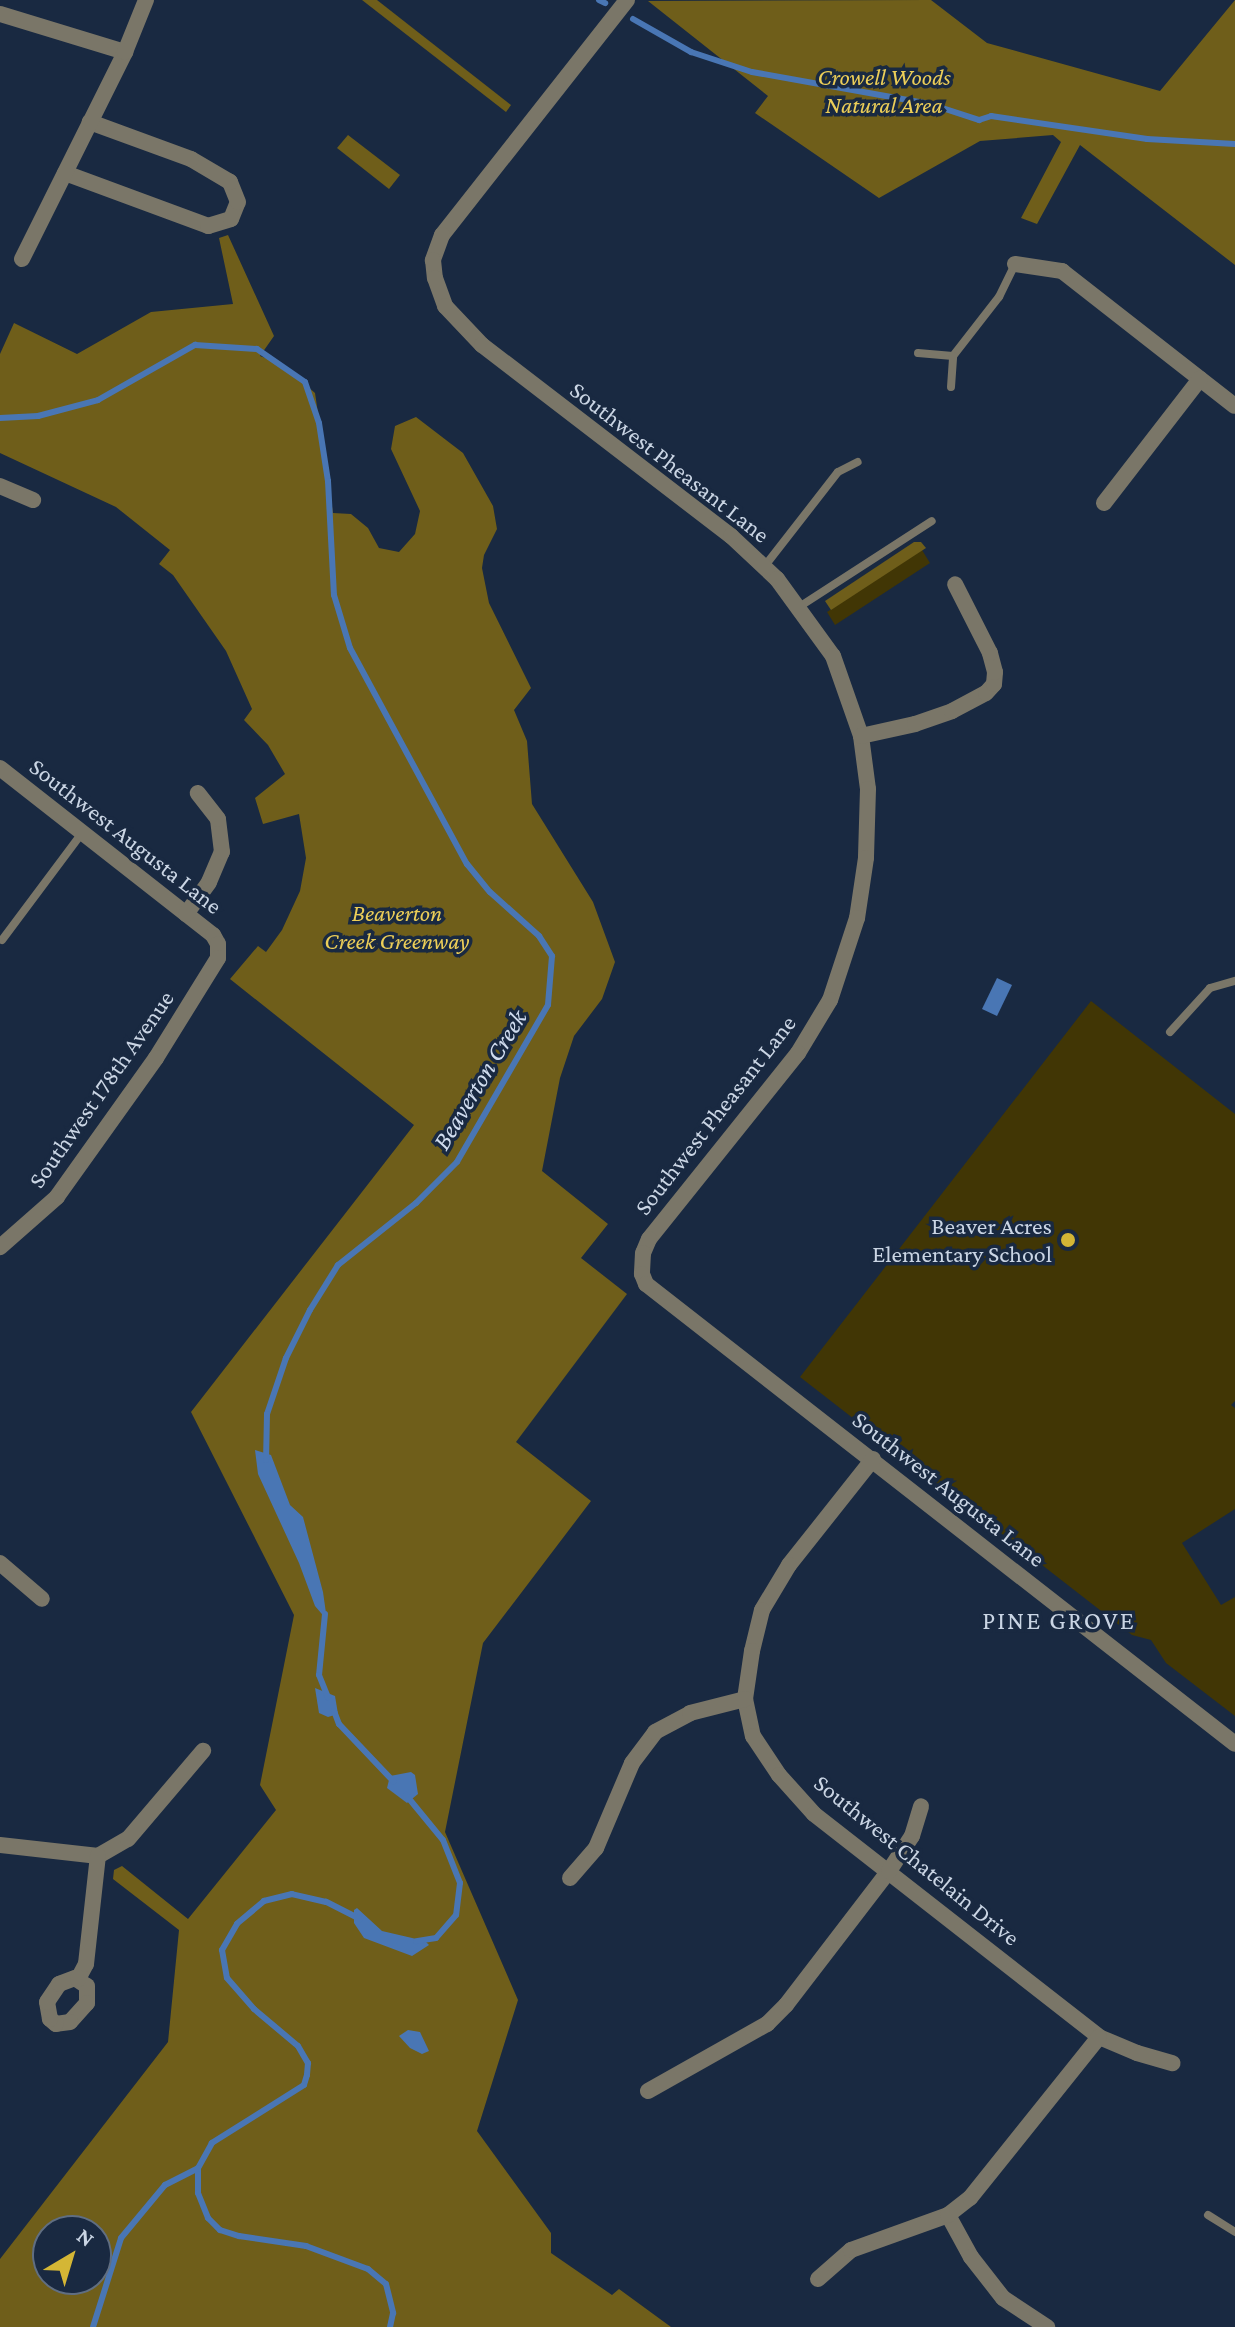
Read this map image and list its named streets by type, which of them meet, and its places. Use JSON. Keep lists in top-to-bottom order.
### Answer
{
  "streets": {
    "street": [
      "Southwest Pheasant Lane",
      "Southwest Augusta Lane",
      "Southwest 178th Avenue",
      "Southwest Chatelain Drive"
    ]
  },
  "crossings": [
    ["Southwest Pheasant Lane", "Southwest Augusta Lane"],
    ["Southwest Augusta Lane", "Southwest 178th Avenue"],
    ["Southwest Augusta Lane", "Southwest Chatelain Drive"]
  ],
  "districts": ["PINE GROVE"],
  "water": ["Beaverton Creek"],
  "parks": ["Crowell Woods Natural Area", "Beaverton Creek Greenway"],
  "places": ["Beaver Acres Elementary School"],
  "north": "top right"
}
